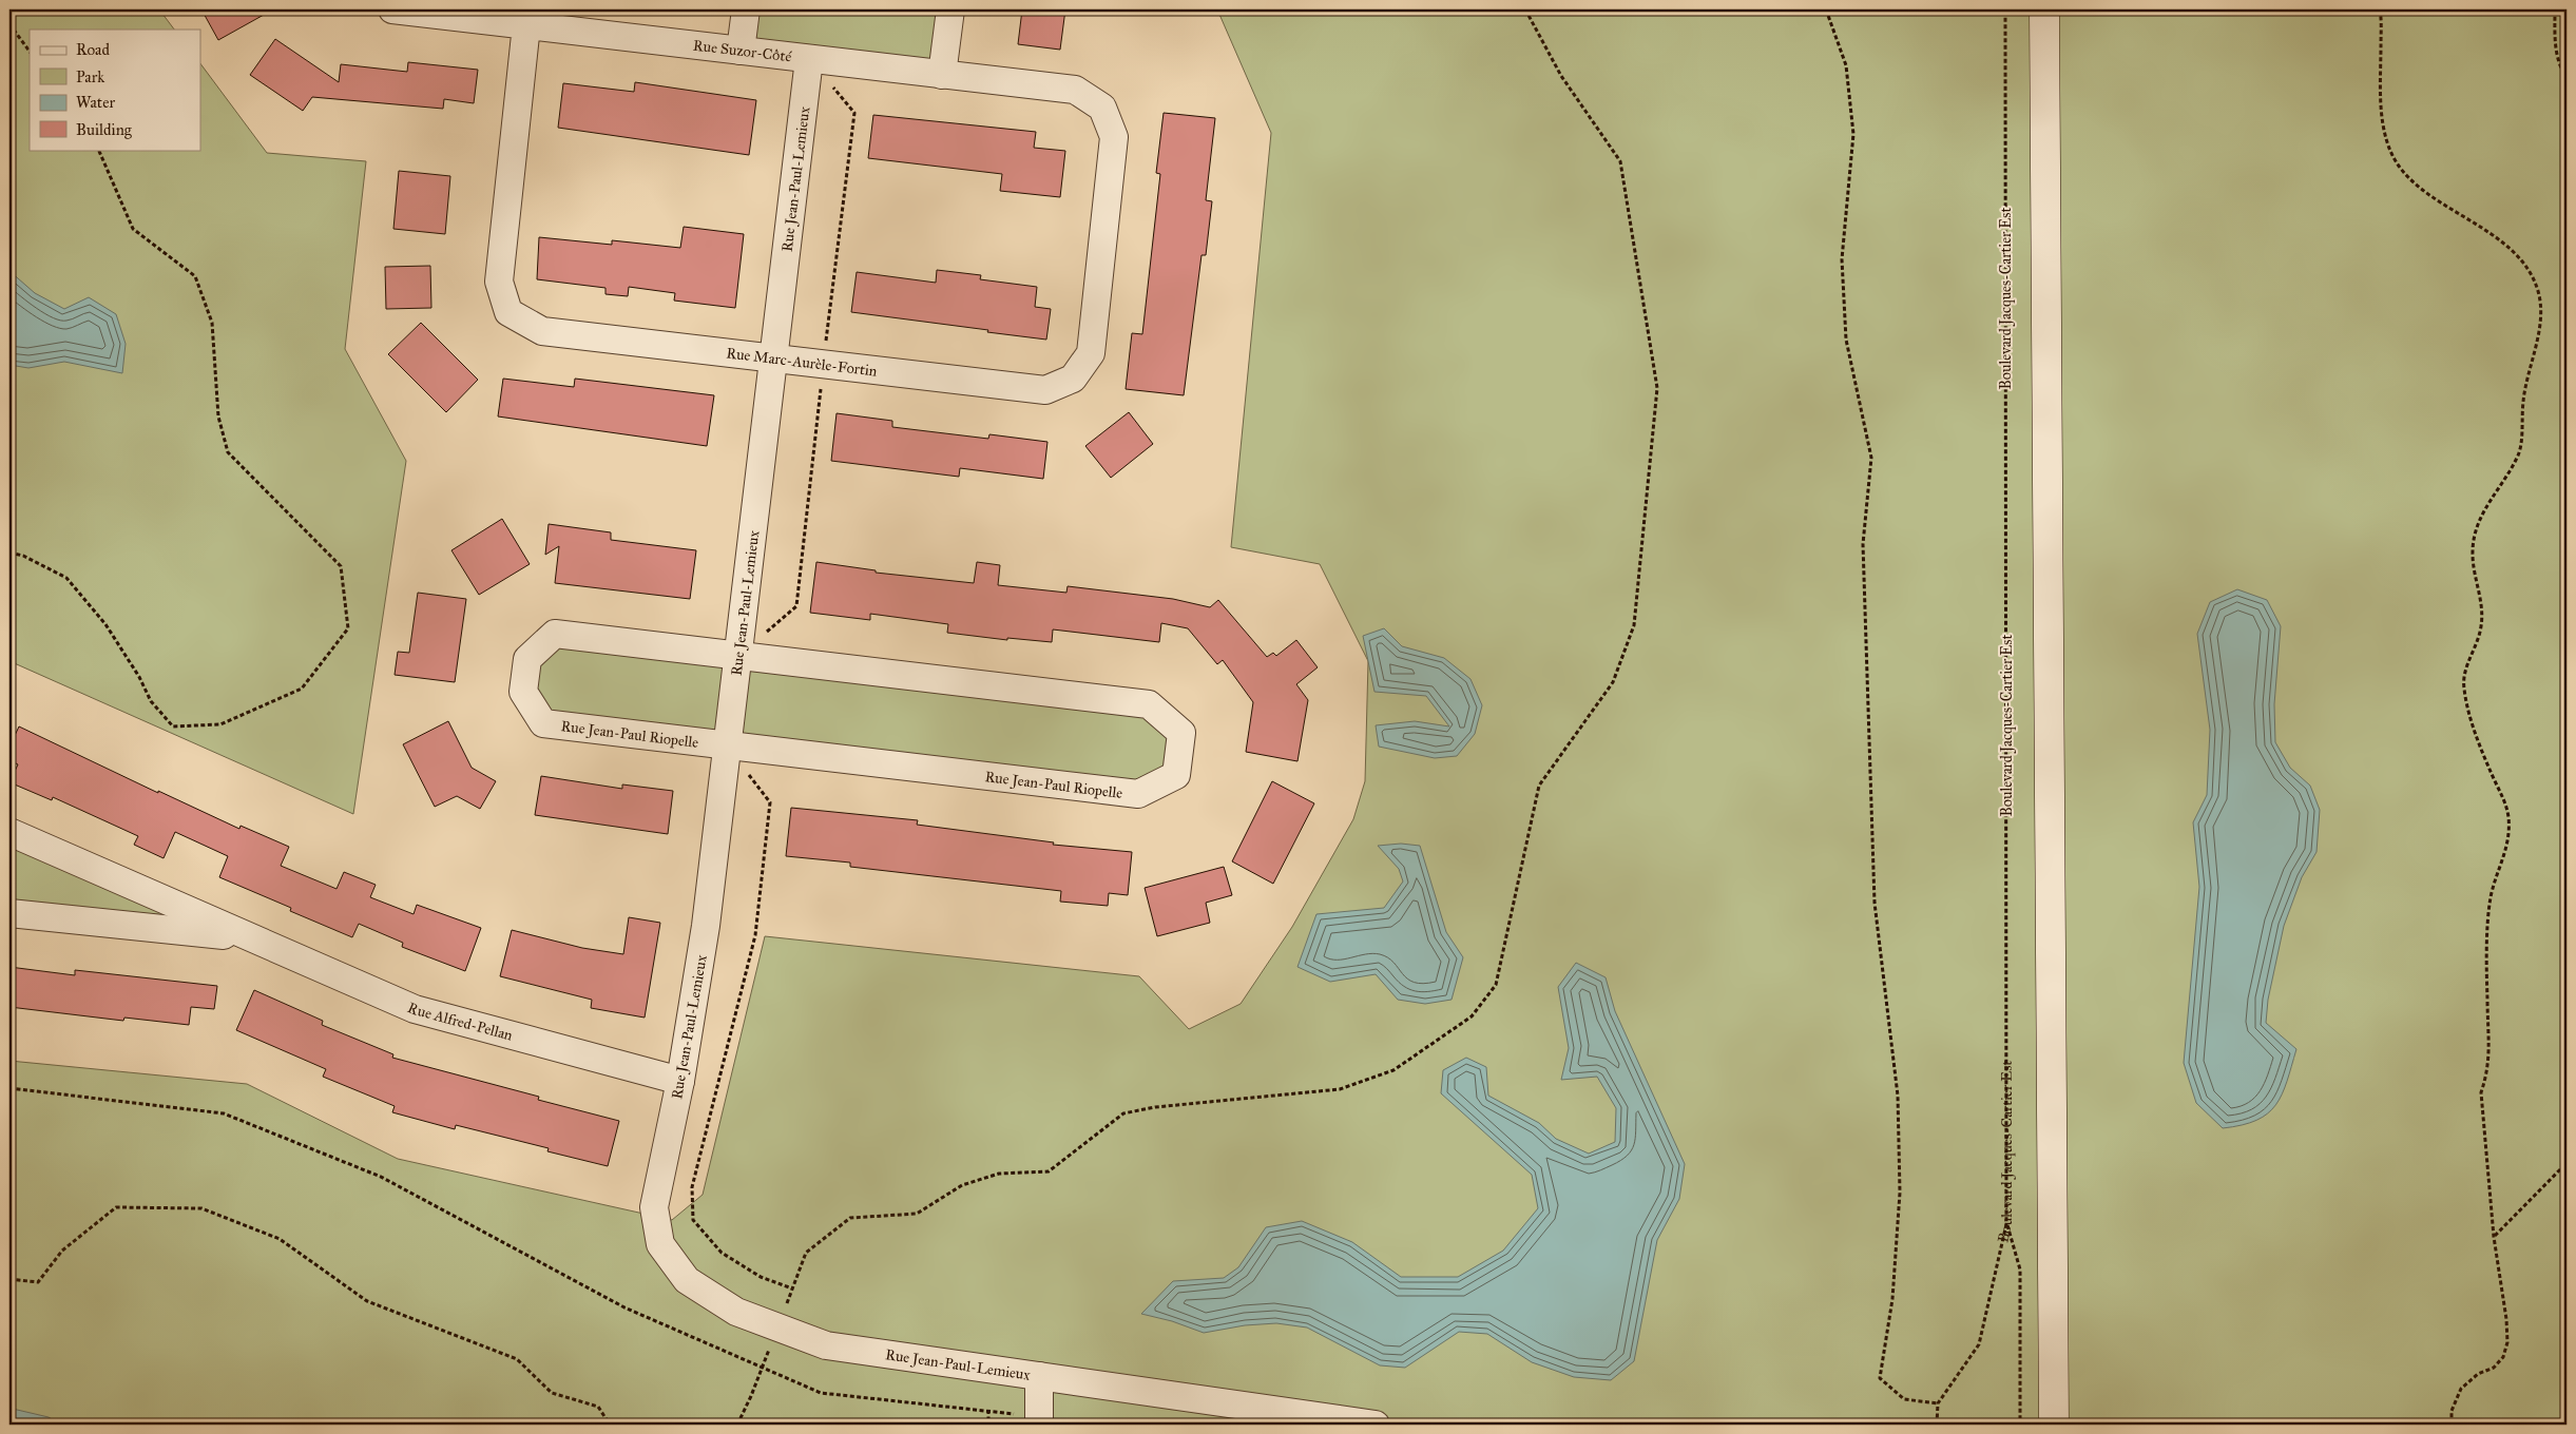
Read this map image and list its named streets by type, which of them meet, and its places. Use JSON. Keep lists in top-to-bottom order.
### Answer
{
  "streets": {
    "street": [
      "Rue Suzor-Côté",
      "Rue Jean-Paul-Lemieux",
      "Rue Marc-Aurèle-Fortin",
      "Rue Jean-Paul Riopelle",
      "Rue Alfred-Pellan"
    ],
    "path": ["Boulevard Jacques-Cartier Est"]
  },
  "crossings": [
    ["Rue Suzor-Côté", "Rue Jean-Paul-Lemieux"],
    ["Rue Suzor-Côté", "Rue Marc-Aurèle-Fortin"],
    ["Rue Jean-Paul-Lemieux", "Rue Marc-Aurèle-Fortin"],
    ["Rue Jean-Paul-Lemieux", "Rue Jean-Paul Riopelle"],
    ["Rue Jean-Paul-Lemieux", "Rue Alfred-Pellan"]
  ],
  "legend": [
    "Road",
    "Park",
    "Water",
    "Building"
  ]
}
